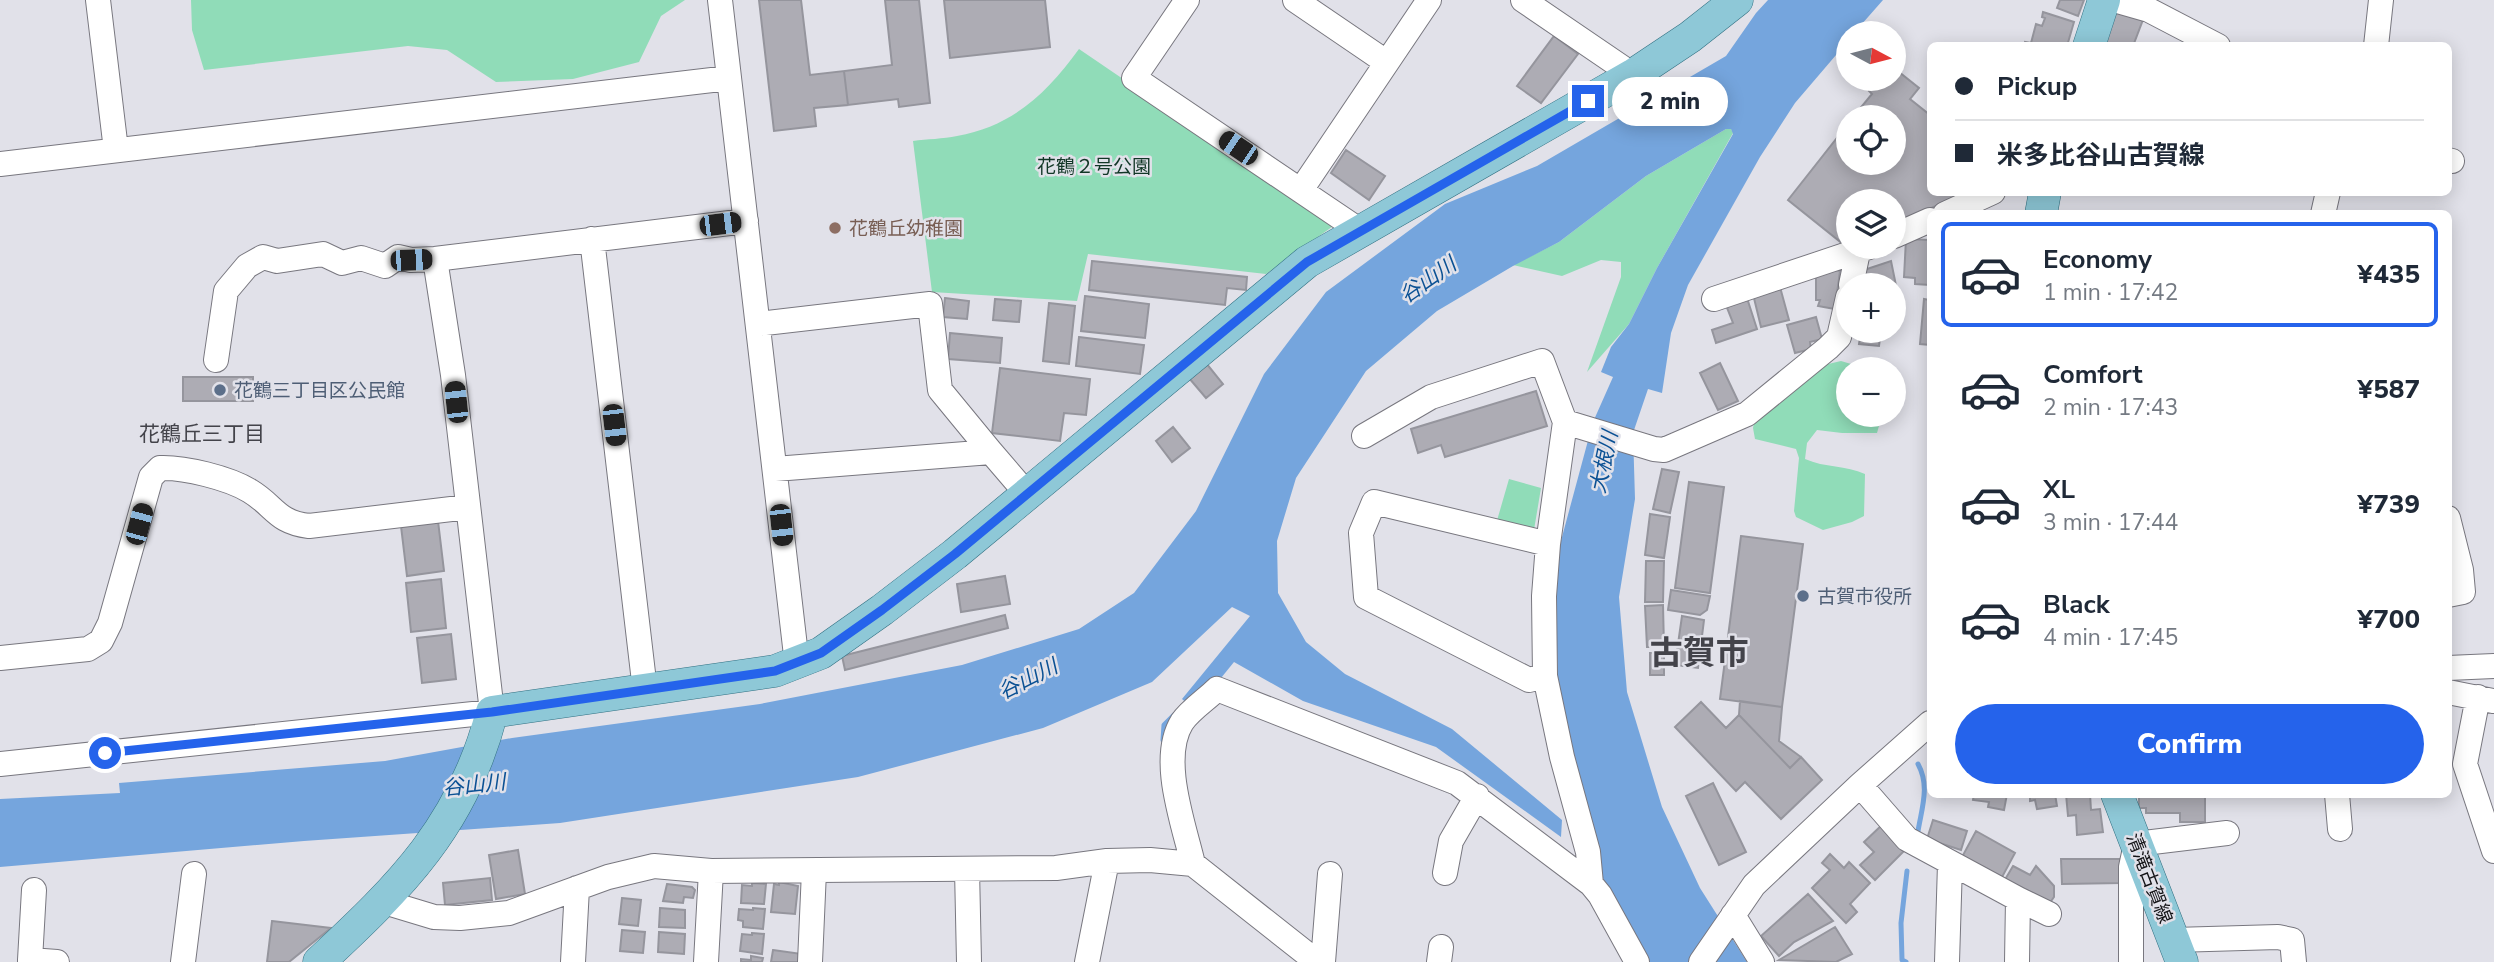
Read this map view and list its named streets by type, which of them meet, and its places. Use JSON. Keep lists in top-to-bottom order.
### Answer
{
  "streets": {
    "main road": ["清滝古賀線"]
  },
  "districts": ["花鶴丘三丁目", "古賀市"],
  "water": ["谷山川", "大根川"],
  "parks": ["花鶴２号公園"],
  "places": ["花鶴丘幼稚園", "花鶴三丁目区公民館", "古賀市役所"],
  "north": "right",
  "page": {
    "map_buttons": ["+", "−"],
    "banner": ["Pickup", "米多比谷山古賀線"],
    "bubble": "2 min",
    "list": [
      {
        "name": "Economy",
        "note": "1 min · 17:42",
        "value": "¥435"
      },
      {
        "name": "Comfort",
        "note": "2 min · 17:43",
        "value": "¥587"
      },
      {
        "name": "XL",
        "note": "3 min · 17:44",
        "value": "¥739"
      },
      {
        "name": "Black",
        "note": "4 min · 17:45",
        "value": "¥700"
      }
    ],
    "buttons": "Confirm"
  }
}
